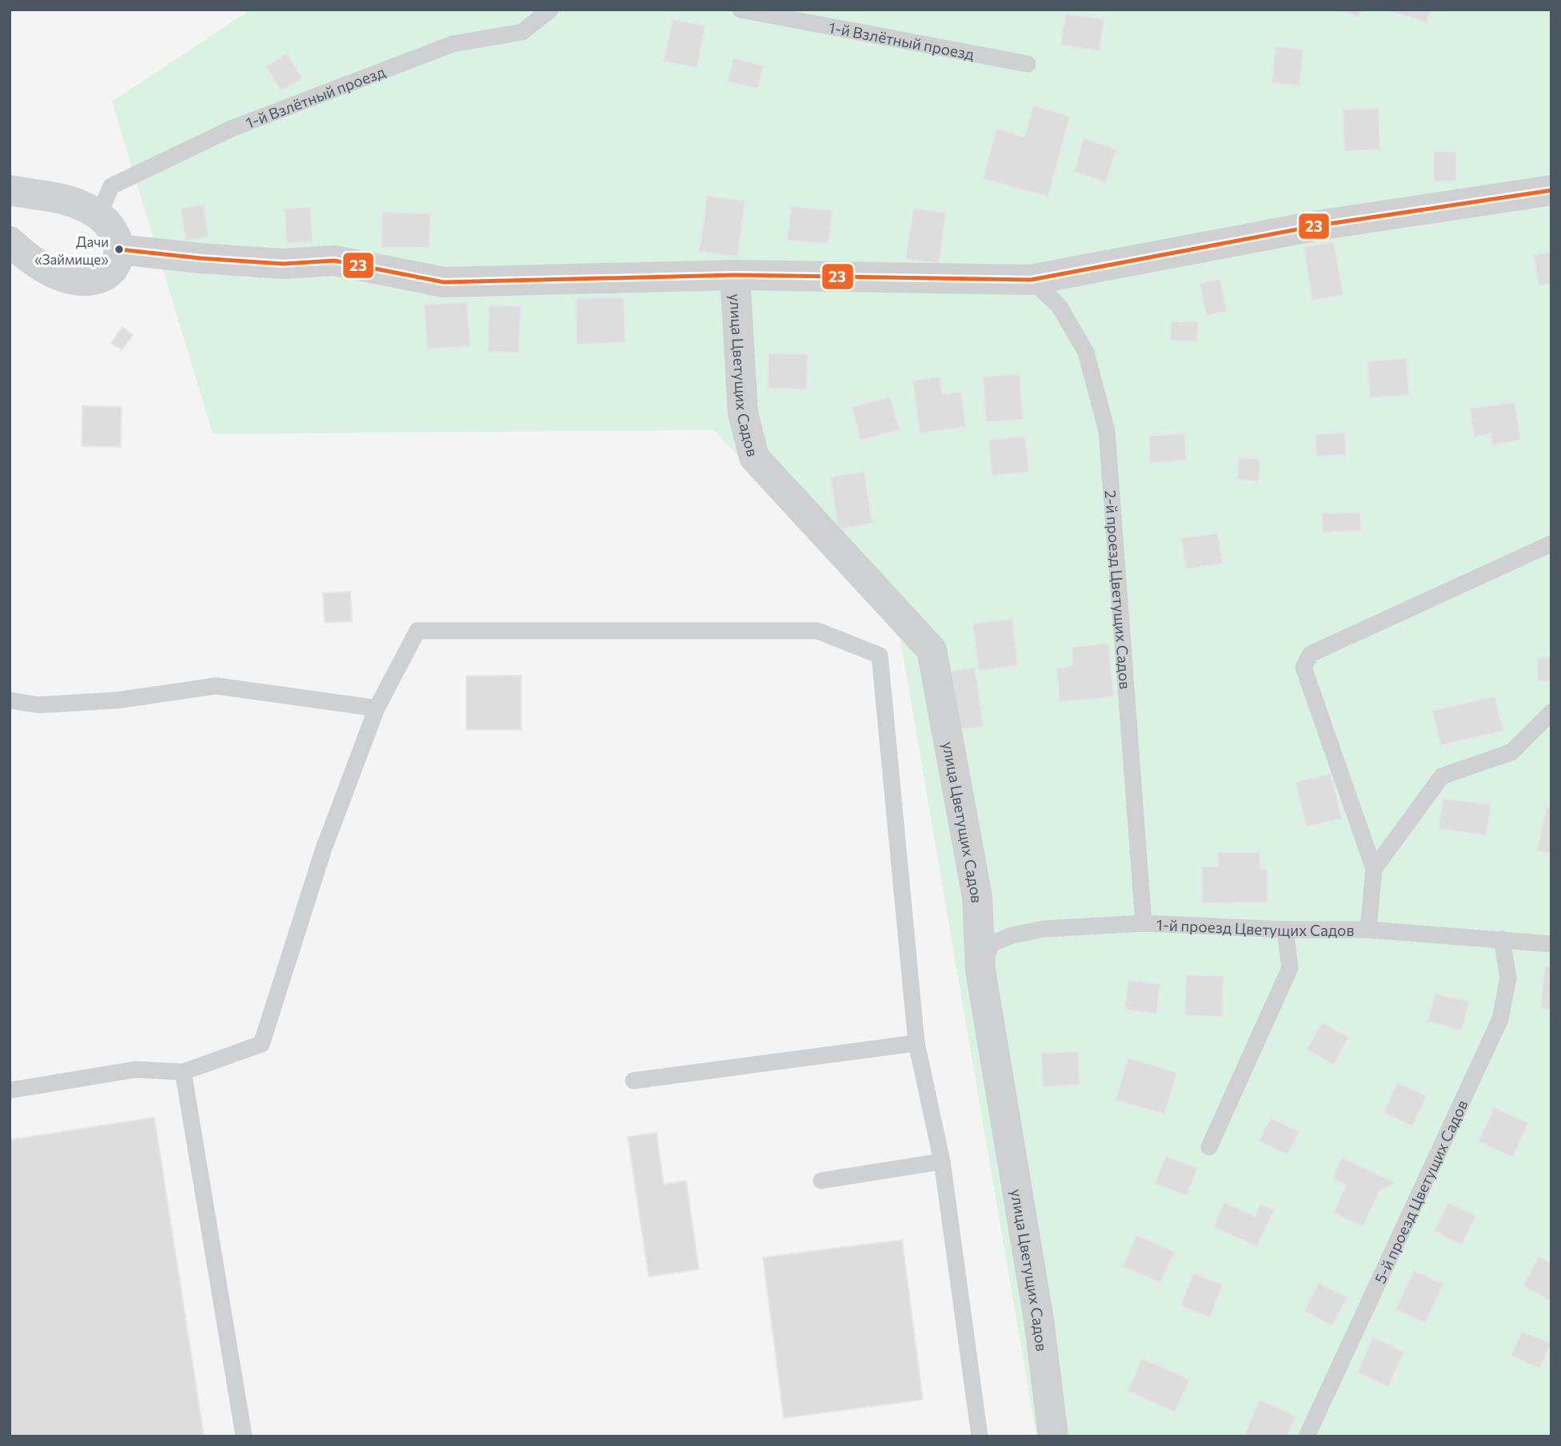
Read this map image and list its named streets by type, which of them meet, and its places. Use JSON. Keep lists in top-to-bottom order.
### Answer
{
  "streets": {
    "street": ["улица Цветущих Садов"],
    "lane": [
      "1-й Взлётный проезд",
      "2-й проезд Цветущих Садов",
      "1-й проезд Цветущих Садов",
      "5-й проезд Цветущих Садов"
    ]
  },
  "crossings": [
    ["улица Цветущих Садов", "1-й проезд Цветущих Садов"],
    ["2-й проезд Цветущих Садов", "1-й проезд Цветущих Садов"],
    ["1-й проезд Цветущих Садов", "5-й проезд Цветущих Садов"]
  ],
  "places": ["Дачи «Займище»"],
  "lines": ["transit line 23"]
}
